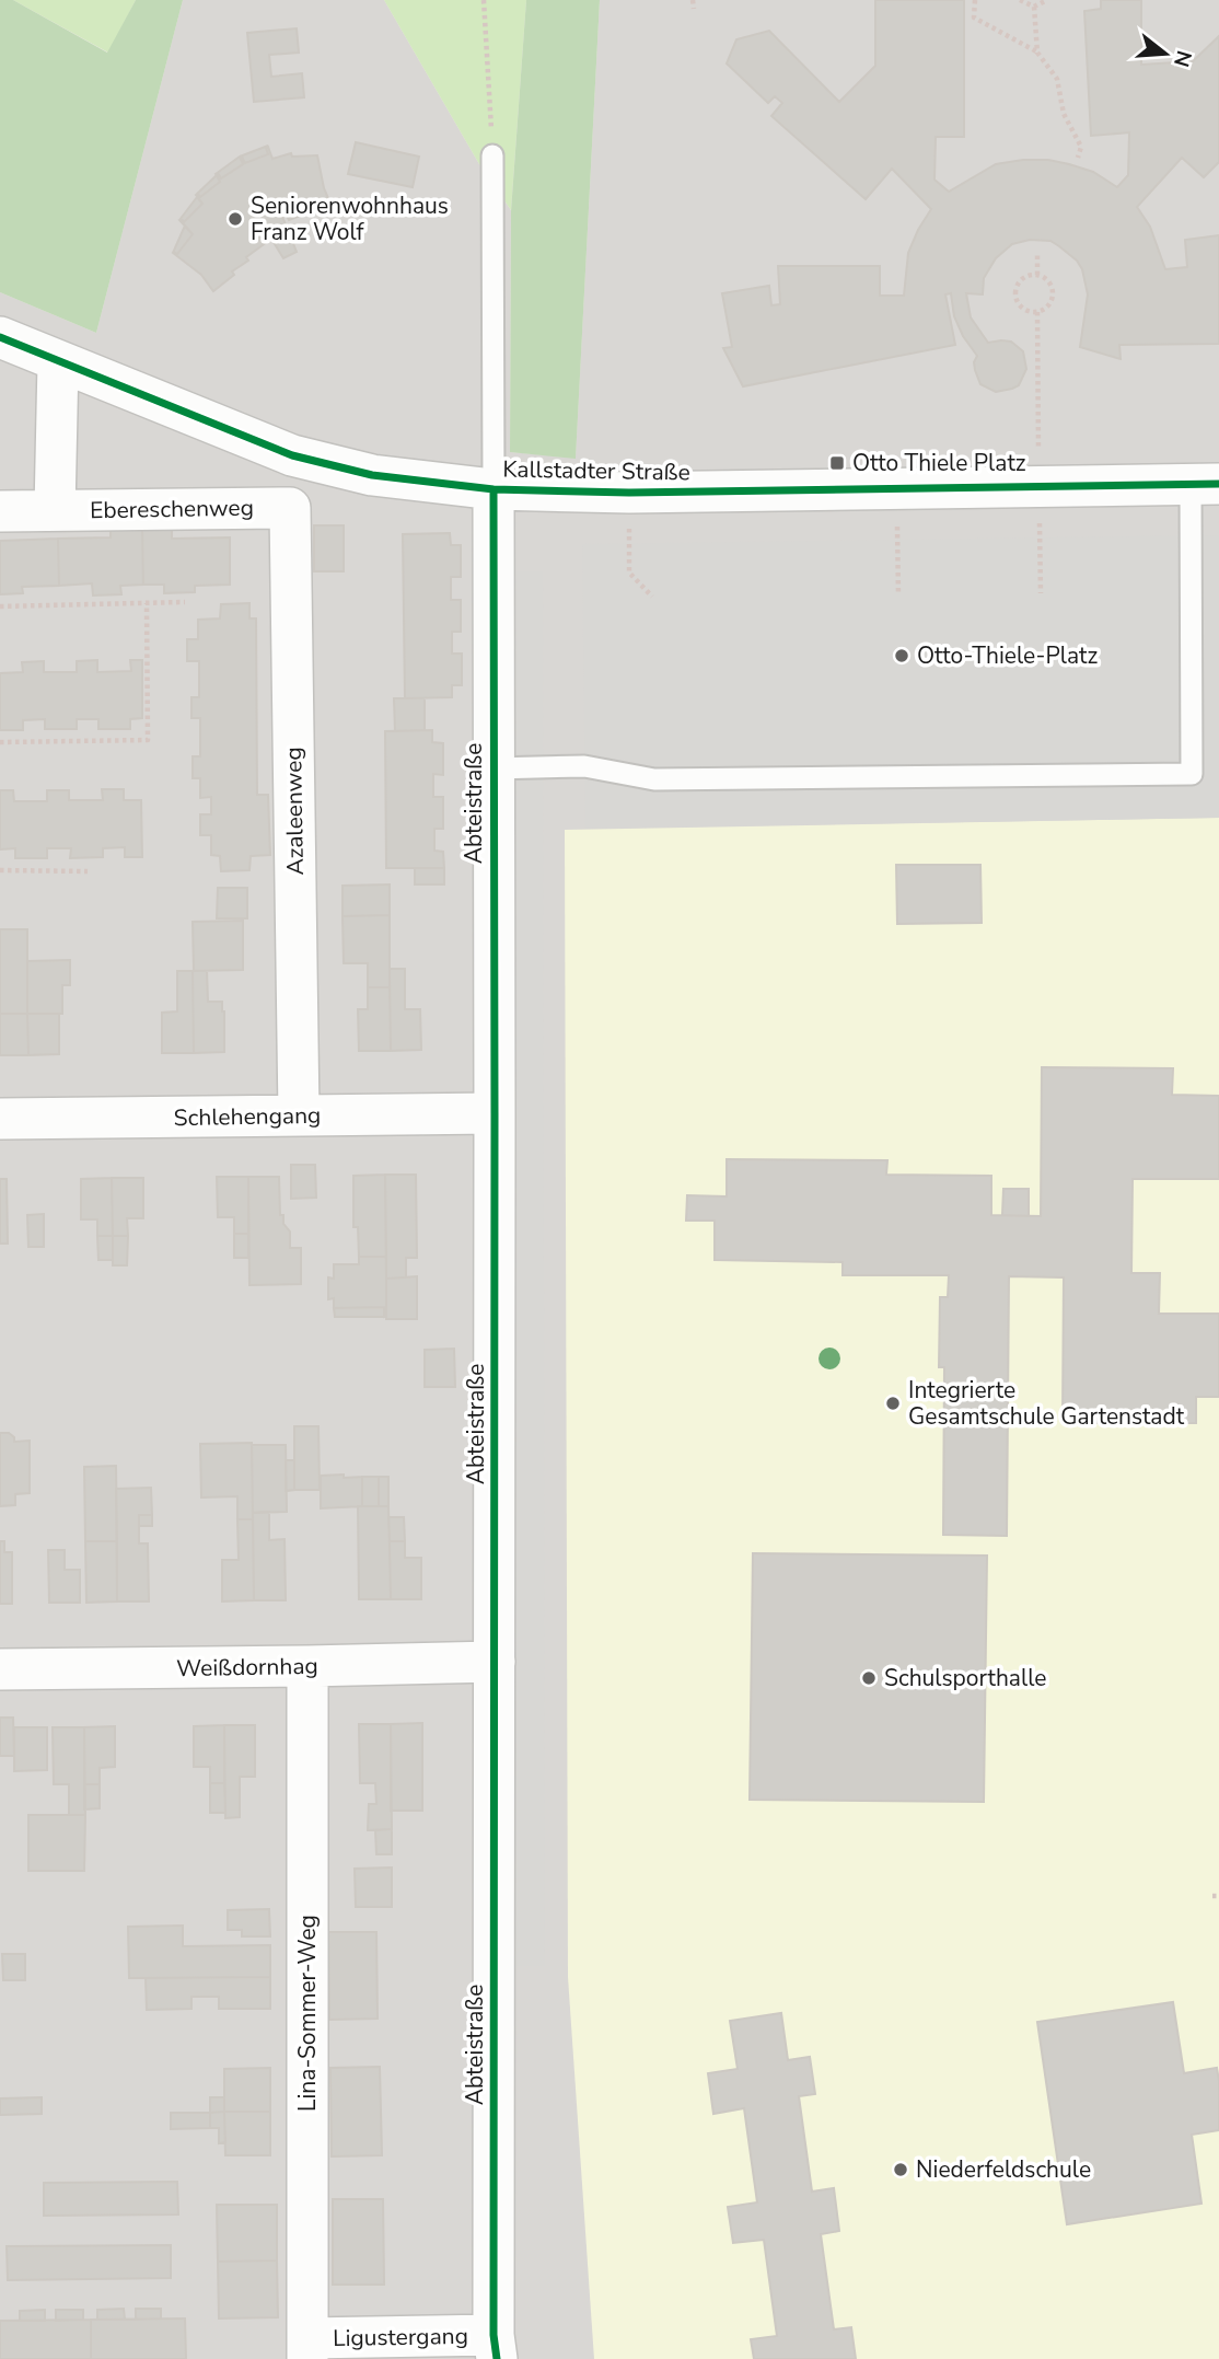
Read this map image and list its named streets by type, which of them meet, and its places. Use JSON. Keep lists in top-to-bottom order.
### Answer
{
  "streets": {
    "street": [
      "Kallstadter Straße",
      "Ebereschenweg",
      "Abteistraße",
      "Azaleenweg",
      "Schlehengang",
      "Weißdornhag",
      "Lina-Sommer-Weg",
      "Ligustergang"
    ]
  },
  "crossings": [
    ["Kallstadter Straße", "Abteistraße"],
    ["Ebereschenweg", "Azaleenweg"],
    ["Abteistraße", "Schlehengang"],
    ["Abteistraße", "Weißdornhag"],
    ["Abteistraße", "Ligustergang"],
    ["Azaleenweg", "Schlehengang"],
    ["Weißdornhag", "Lina-Sommer-Weg"],
    ["Lina-Sommer-Weg", "Ligustergang"]
  ],
  "places": {
    "other": [
      "Seniorenwohnhaus Franz Wolf",
      "Otto-Thiele-Platz",
      "Integrierte Gesamtschule Gartenstadt",
      "Schulsporthalle",
      "Niederfeldschule"
    ],
    "transit": ["Otto Thiele Platz"]
  },
  "north": "right"
}
